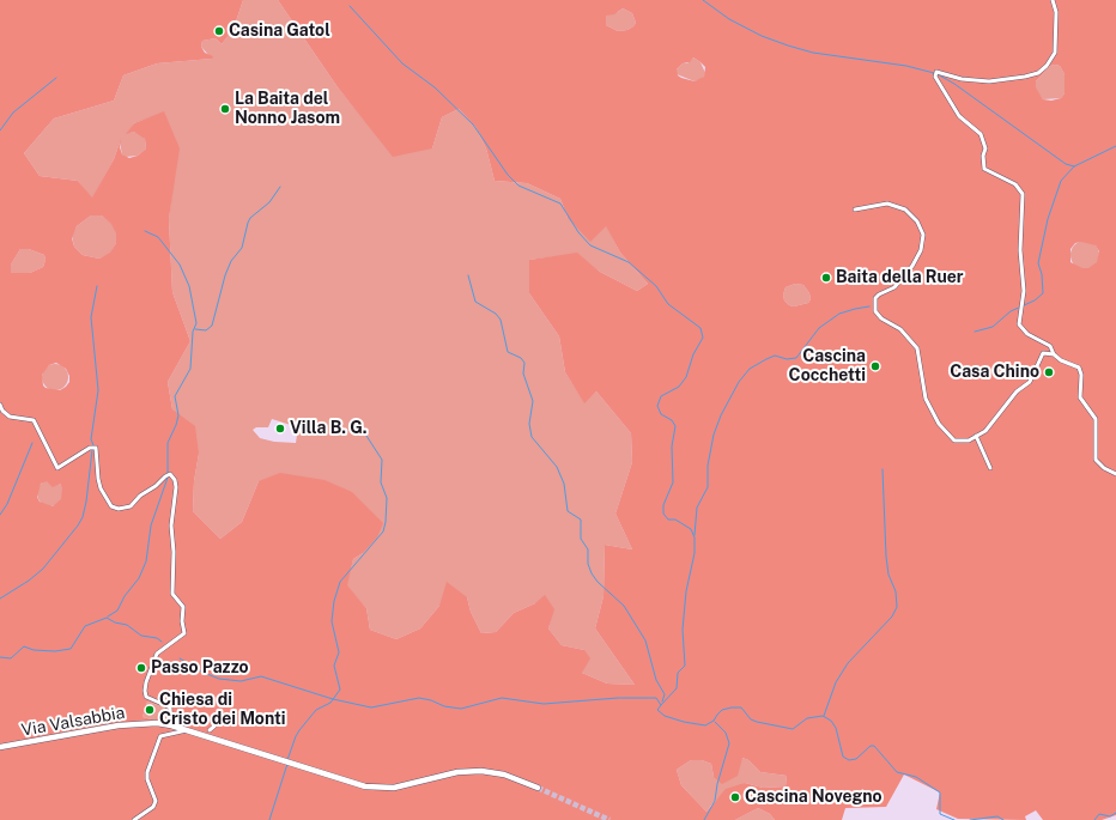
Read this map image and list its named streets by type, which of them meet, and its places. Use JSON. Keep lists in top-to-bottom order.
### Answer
{
  "streets": {
    "main road": ["Via Valsabbia"]
  },
  "places": [
    "Casina Gatol",
    "La Baita del Nonno Jasom",
    "Baita della Ruer",
    "Cascina Cocchetti",
    "Casa Chino",
    "Villa B. G.",
    "Passo Pazzo",
    "Chiesa di Cristo dei Monti",
    "Cascina Novegno"
  ]
}
